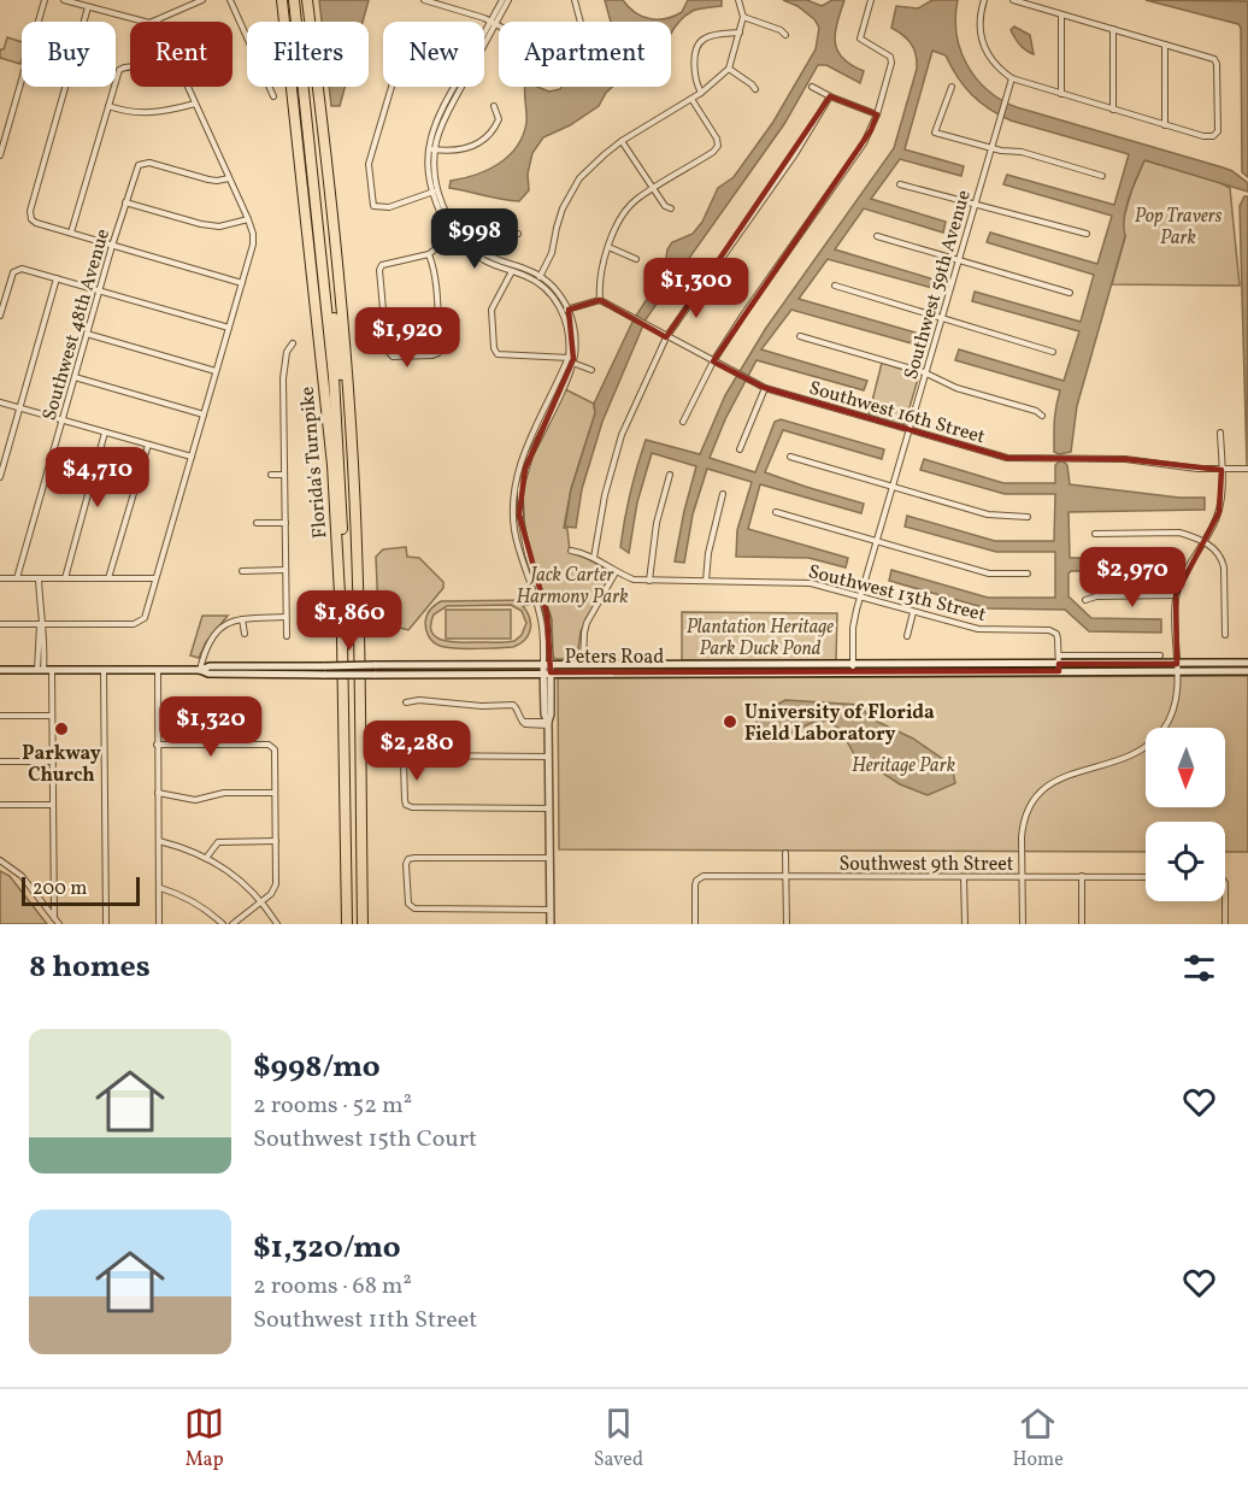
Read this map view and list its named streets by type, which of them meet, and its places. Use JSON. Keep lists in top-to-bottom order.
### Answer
{
  "streets": {
    "highway": ["Florida's Turnpike"],
    "main road": ["Peters Road"],
    "street": [
      "Southwest 59th Avenue",
      "Southwest 48th Avenue",
      "Southwest 16th Street",
      "Southwest 13th Street",
      "Southwest 9th Street"
    ]
  },
  "crossings": [
    ["Southwest 59th Avenue", "Southwest 16th Street"],
    ["Southwest 59th Avenue", "Southwest 13th Street"],
    ["Southwest 59th Avenue", "Peters Road"]
  ],
  "parks": [
    "Pop Travers Park",
    "Jack Carter Harmony Park",
    "Plantation Heritage Park Duck Pond",
    "Heritage Park"
  ],
  "places": ["University of Florida Field Laboratory", "Parkway Church"],
  "scale_bar": "200 m",
  "north": "bottom",
  "page": {
    "chip": [
      "Buy",
      "Rent",
      "Filters",
      "New",
      "Apartment"
    ],
    "price": [
      "$998",
      "$1,300",
      "$1,920",
      "$4,710",
      "$2,970",
      "$1,860",
      "$1,320",
      "$2,280"
    ],
    "scale": "200 m",
    "heading": "8 homes",
    "list": [
      {
        "name": "$998/mo",
        "note": "2 rooms · 52 m² · Southwest 15th Court"
      },
      {
        "name": "$1,320/mo",
        "note": "2 rooms · 68 m² · Southwest 11th Street"
      }
    ],
    "tabs": ["Map", "Saved", "Home"]
  }
}
